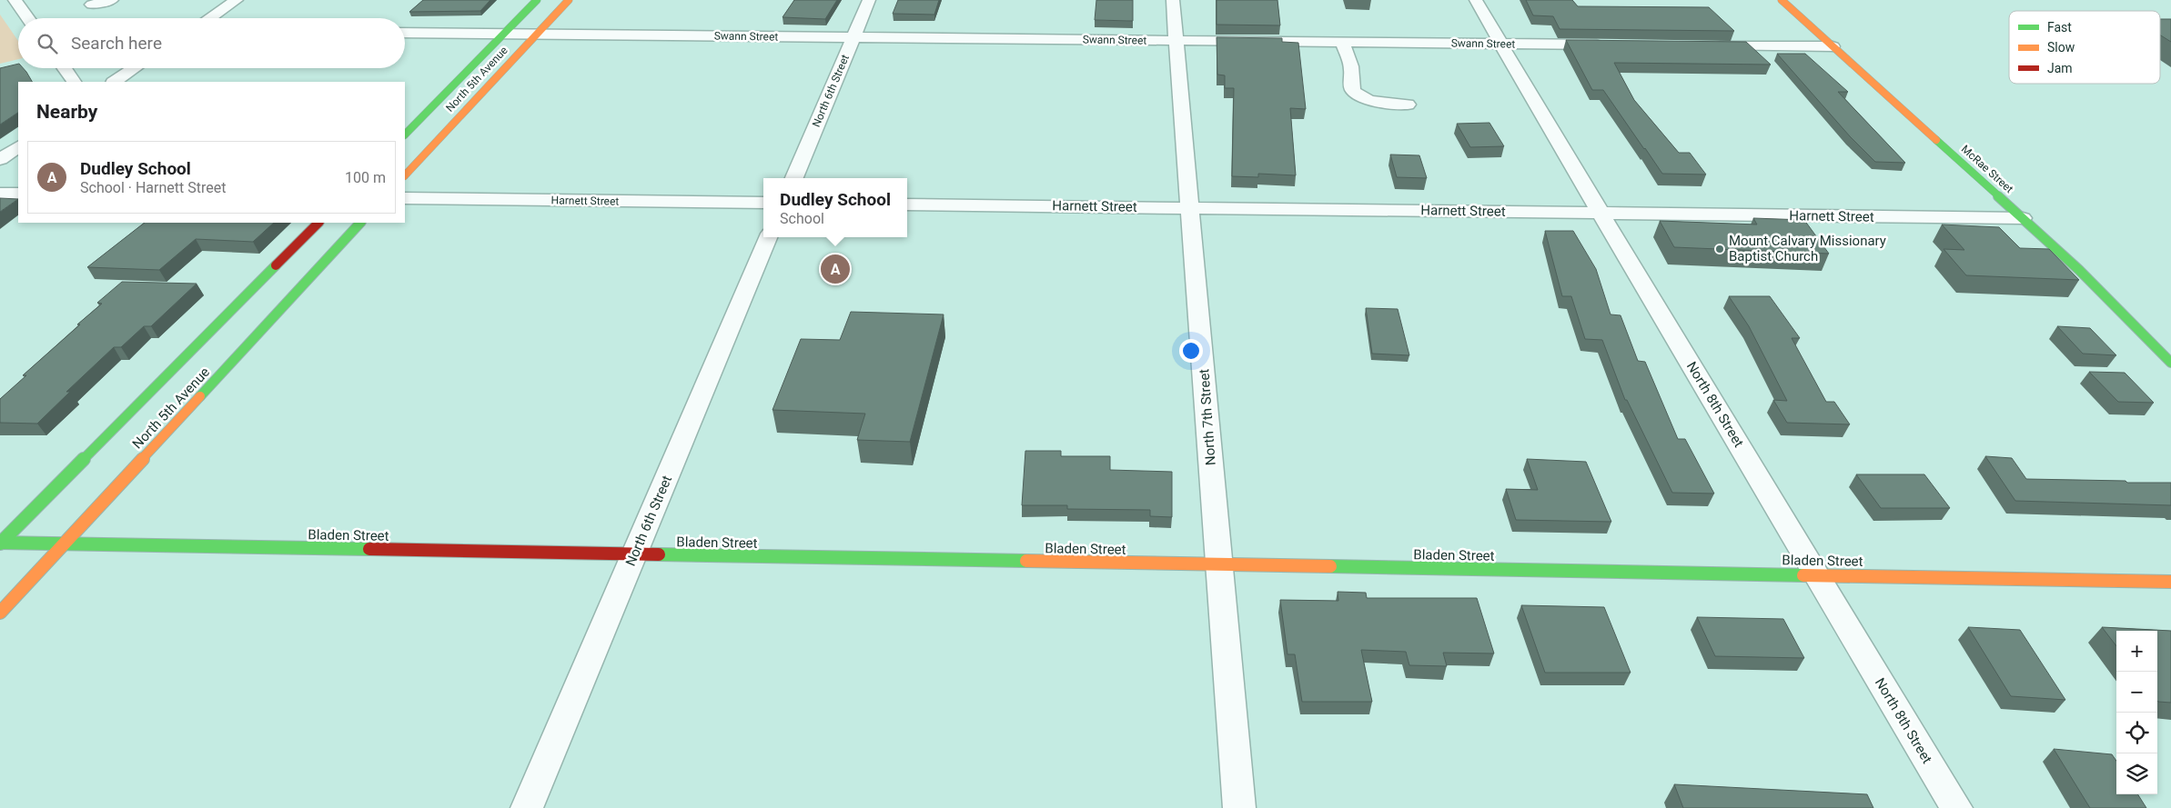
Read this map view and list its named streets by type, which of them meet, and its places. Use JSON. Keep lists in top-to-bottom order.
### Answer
{
  "streets": {
    "street": [
      "Swann Street",
      "North 5th Avenue",
      "North 6th Street",
      "McRae Street",
      "Harnett Street",
      "North 8th Street",
      "North 7th Street",
      "Bladen Street"
    ]
  },
  "crossings": [
    ["Swann Street", "North 5th Avenue"],
    ["Swann Street", "North 6th Street"],
    ["Swann Street", "North 8th Street"],
    ["Swann Street", "North 7th Street"],
    ["North 5th Avenue", "Bladen Street"],
    ["North 6th Street", "Bladen Street"],
    ["McRae Street", "Harnett Street"],
    ["Harnett Street", "North 8th Street"],
    ["Harnett Street", "North 7th Street"],
    ["North 8th Street", "Bladen Street"],
    ["North 7th Street", "Bladen Street"]
  ],
  "places": ["Mount Calvary Missionary Baptist Church"],
  "legend": ["Fast", "Slow", "Jam"],
  "page": {
    "search": "Search here",
    "heading": "Nearby",
    "list": [
      {
        "mark": "A",
        "name": "Dudley School",
        "note": "School · Harnett Street",
        "value": "100 m"
      }
    ],
    "popup": ["Dudley School", "School"],
    "pins": "A",
    "map_buttons": ["+", "−"]
  }
}
